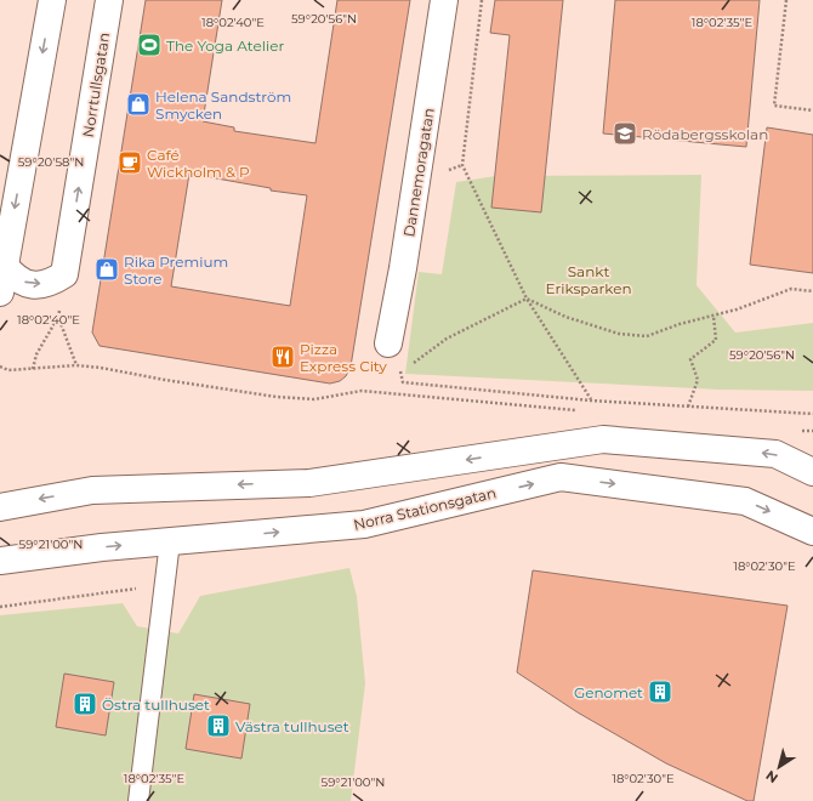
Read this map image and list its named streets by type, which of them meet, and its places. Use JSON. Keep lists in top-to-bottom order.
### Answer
{
  "streets": {
    "main road": ["Norrtullsgatan", "Dannemoragatan", "Norra Stationsgatan"]
  },
  "one_way": ["Norrtullsgatan"],
  "parks": ["Sankt Eriksparken"],
  "places": {
    "sports": ["The Yoga Atelier"],
    "shop": ["Helena Sandström Smycken", "Rika Premium Store"],
    "school or university": ["Rödabergsskolan"],
    "cafe": ["Café Wickholm & P"],
    "restaurant": ["Pizza Express City"],
    "building": ["Genomet", "Östra tullhuset", "Västra tullhuset"]
  },
  "north": "bottom left",
  "coordinates": [
    "59°20'56\"N",
    "18°02'35\"E",
    "18°02'40\"E",
    "59°20'58\"N",
    "59°21'00\"N",
    "18°02'30\"E"
  ]
}
